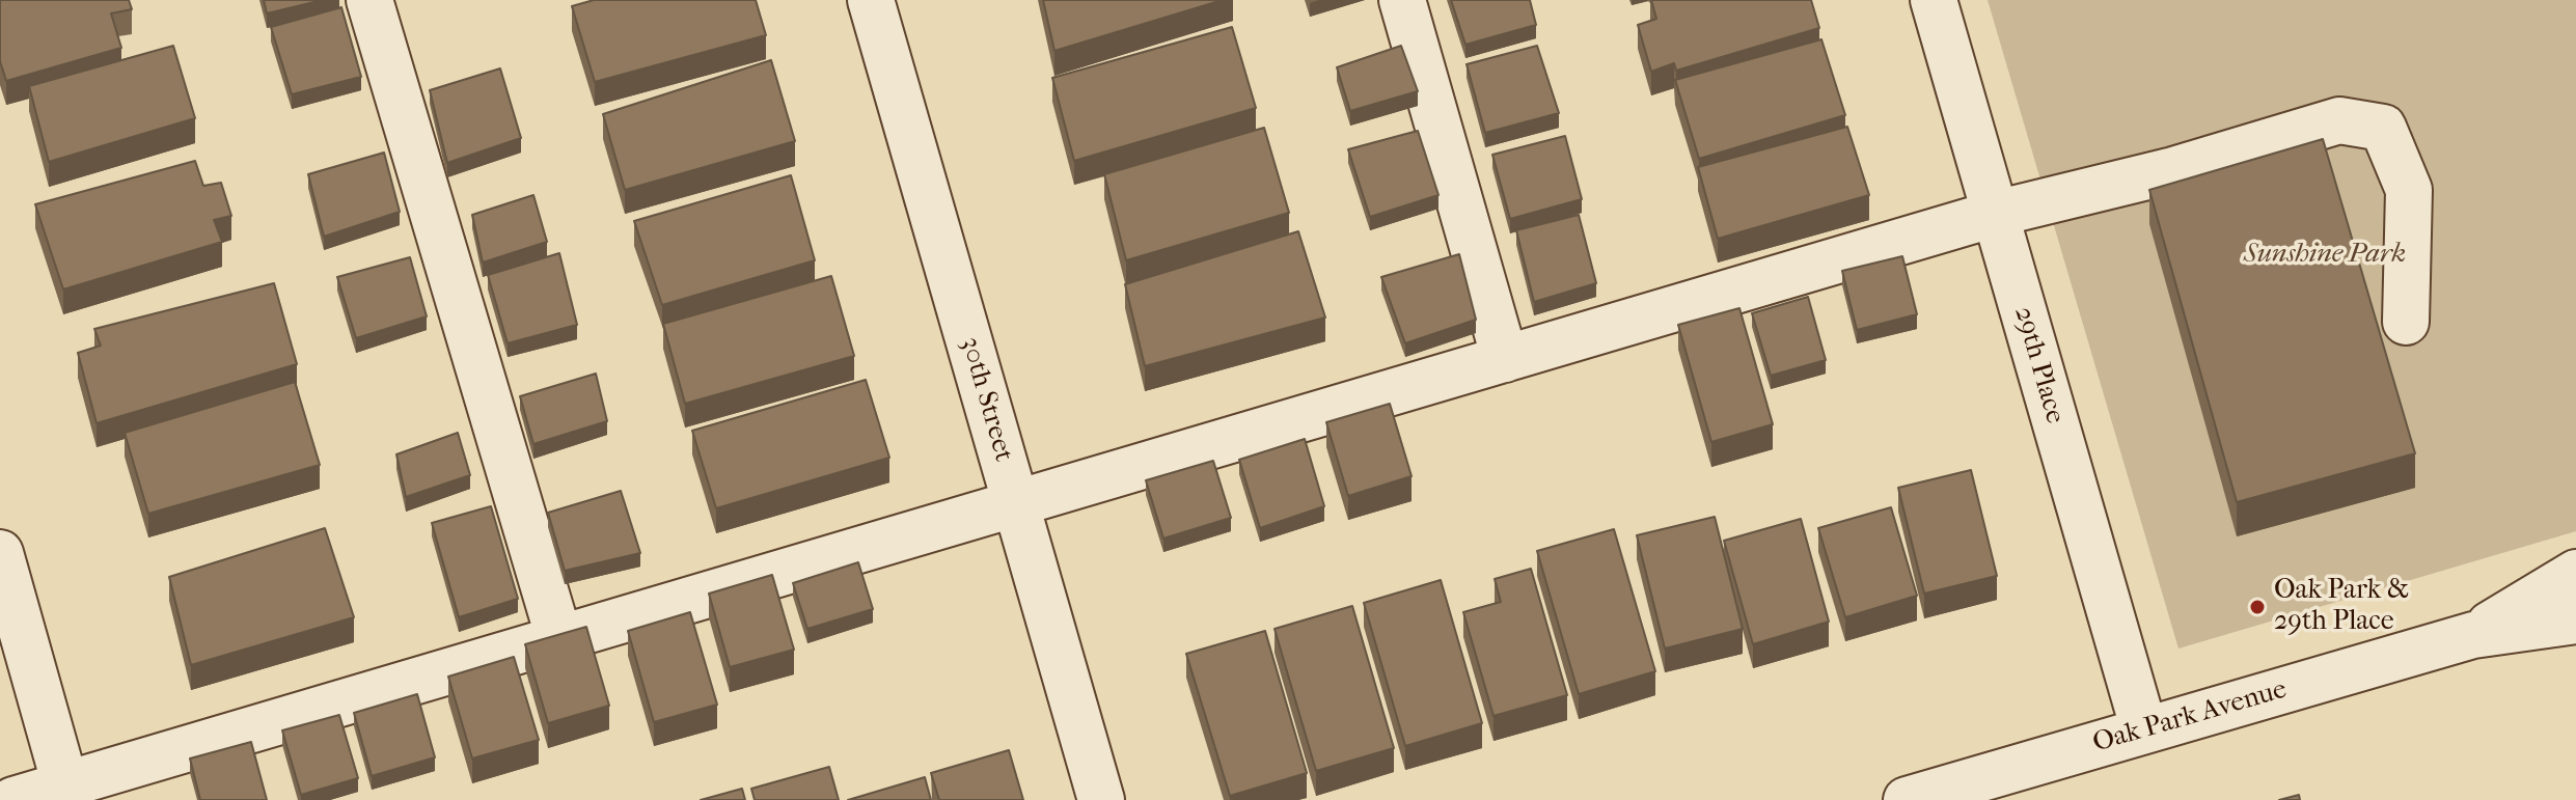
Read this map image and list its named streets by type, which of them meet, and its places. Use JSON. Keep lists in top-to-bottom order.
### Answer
{
  "streets": {
    "street": ["29th Place", "30th Street", "Oak Park Avenue"]
  },
  "crossings": [
    ["29th Place", "Oak Park Avenue"]
  ],
  "parks": ["Sunshine Park"],
  "places": ["Oak Park & 29th Place"]
}
